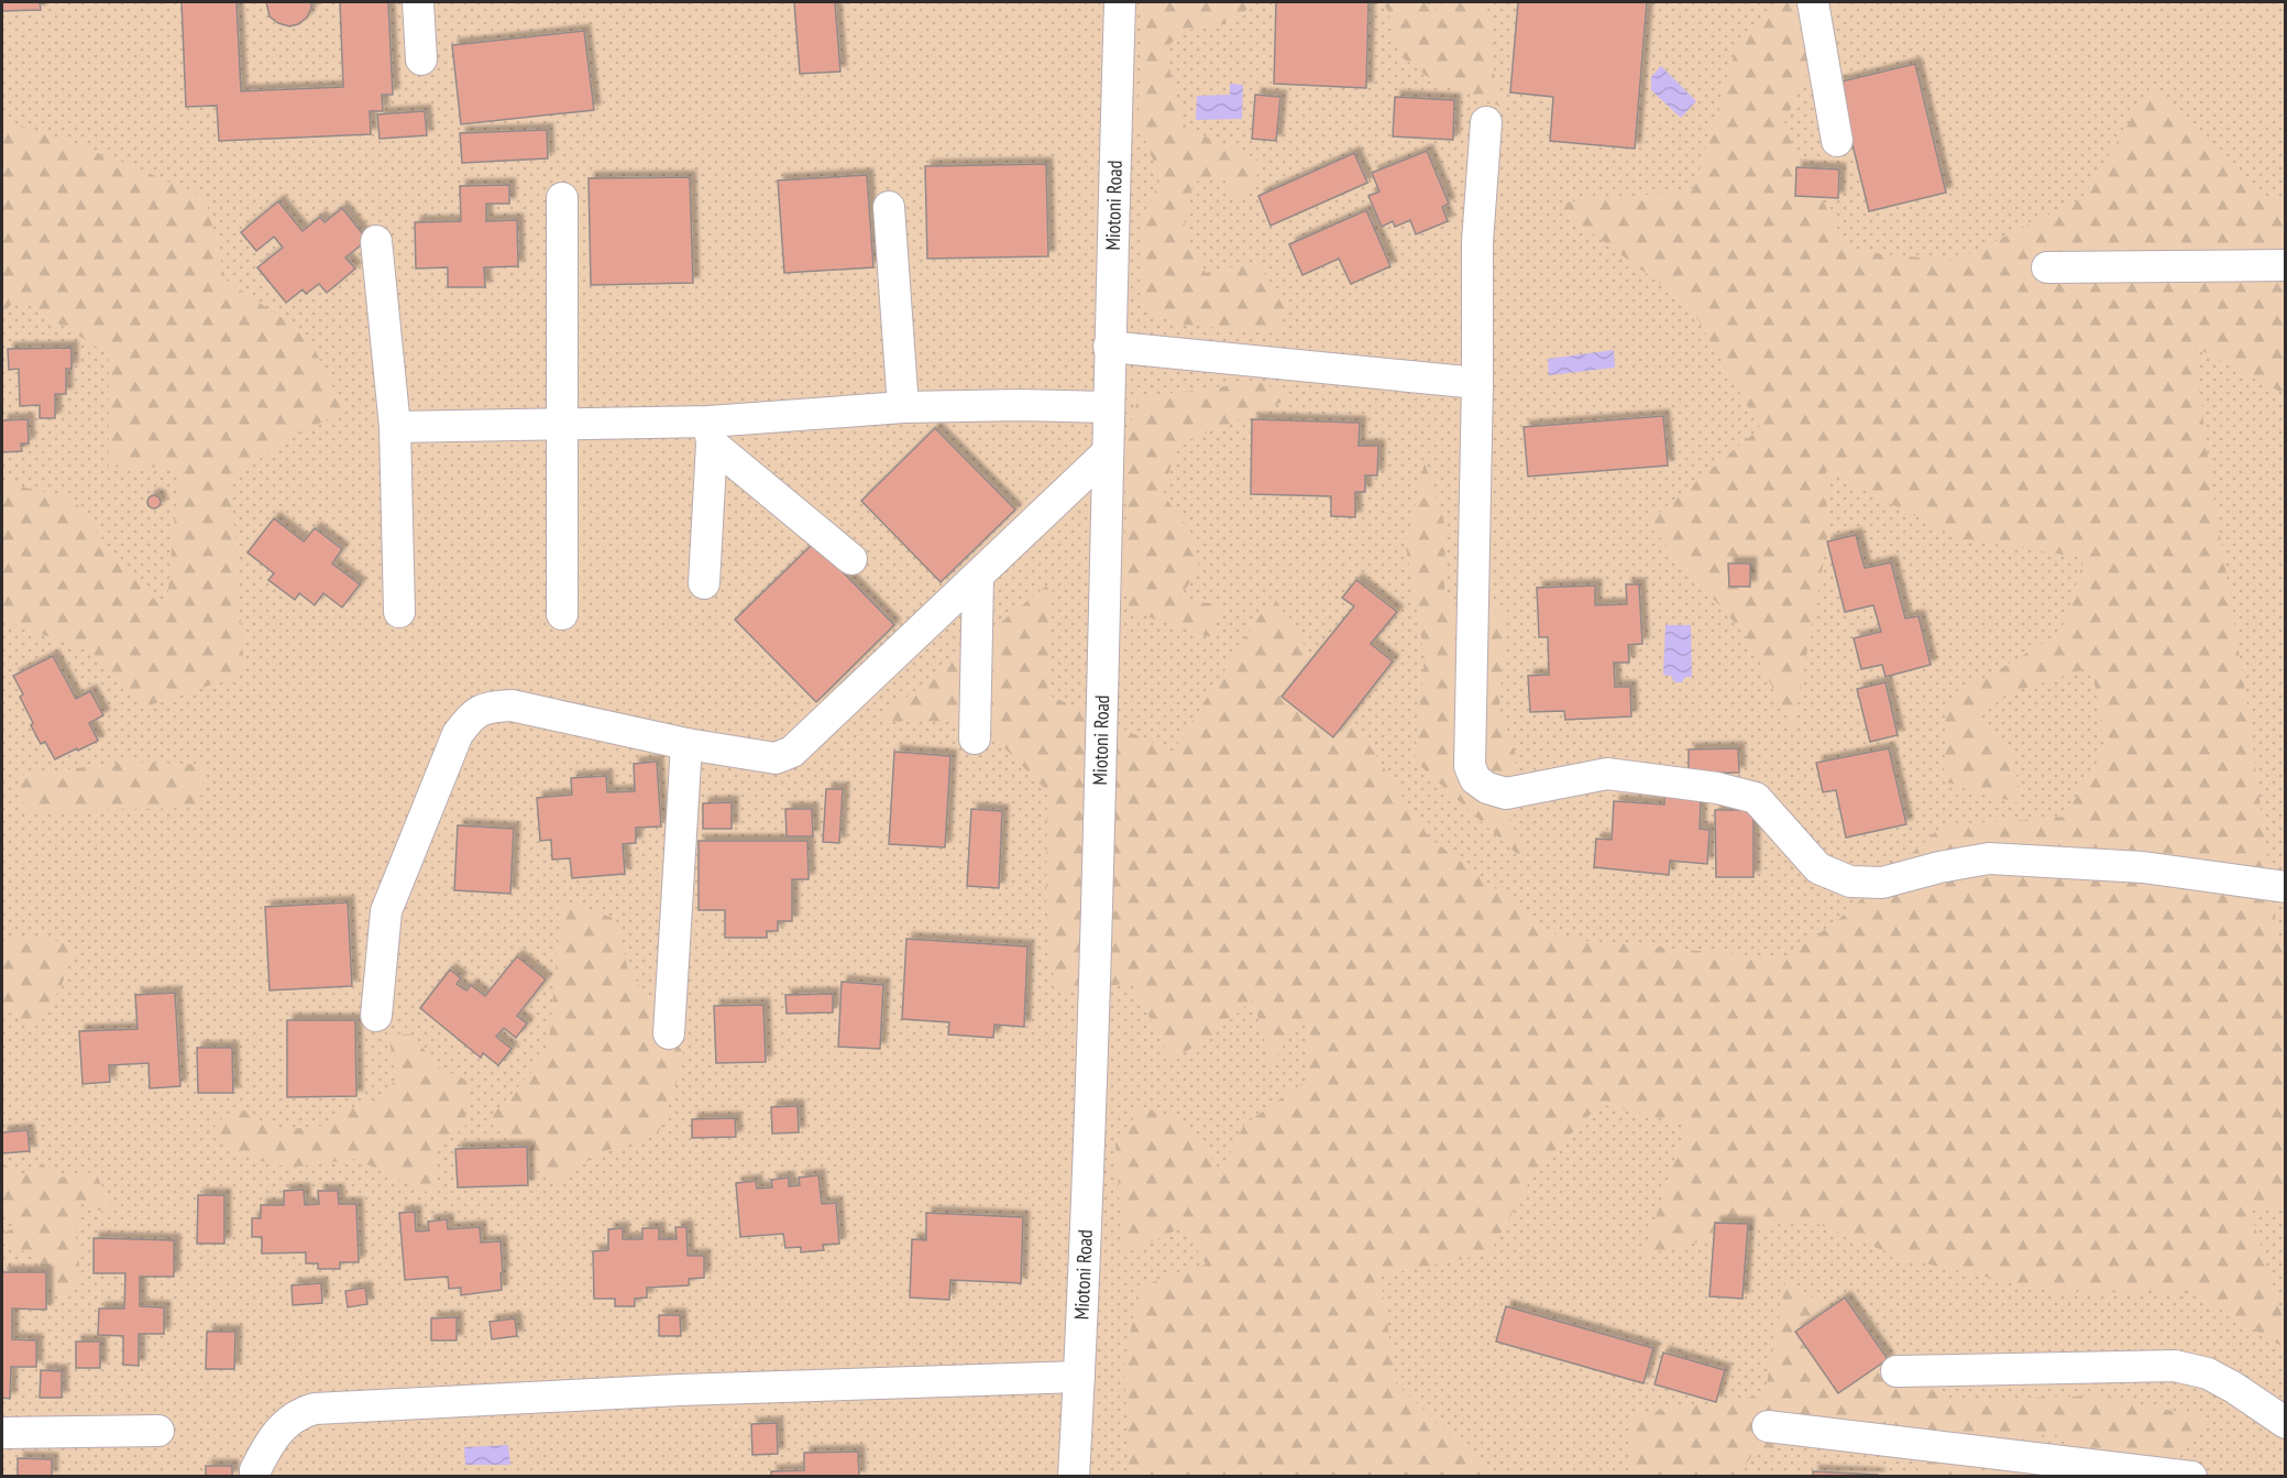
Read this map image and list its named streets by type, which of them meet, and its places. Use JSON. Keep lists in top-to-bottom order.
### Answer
{
  "streets": {
    "street": ["Miotoni Road"]
  }
}
